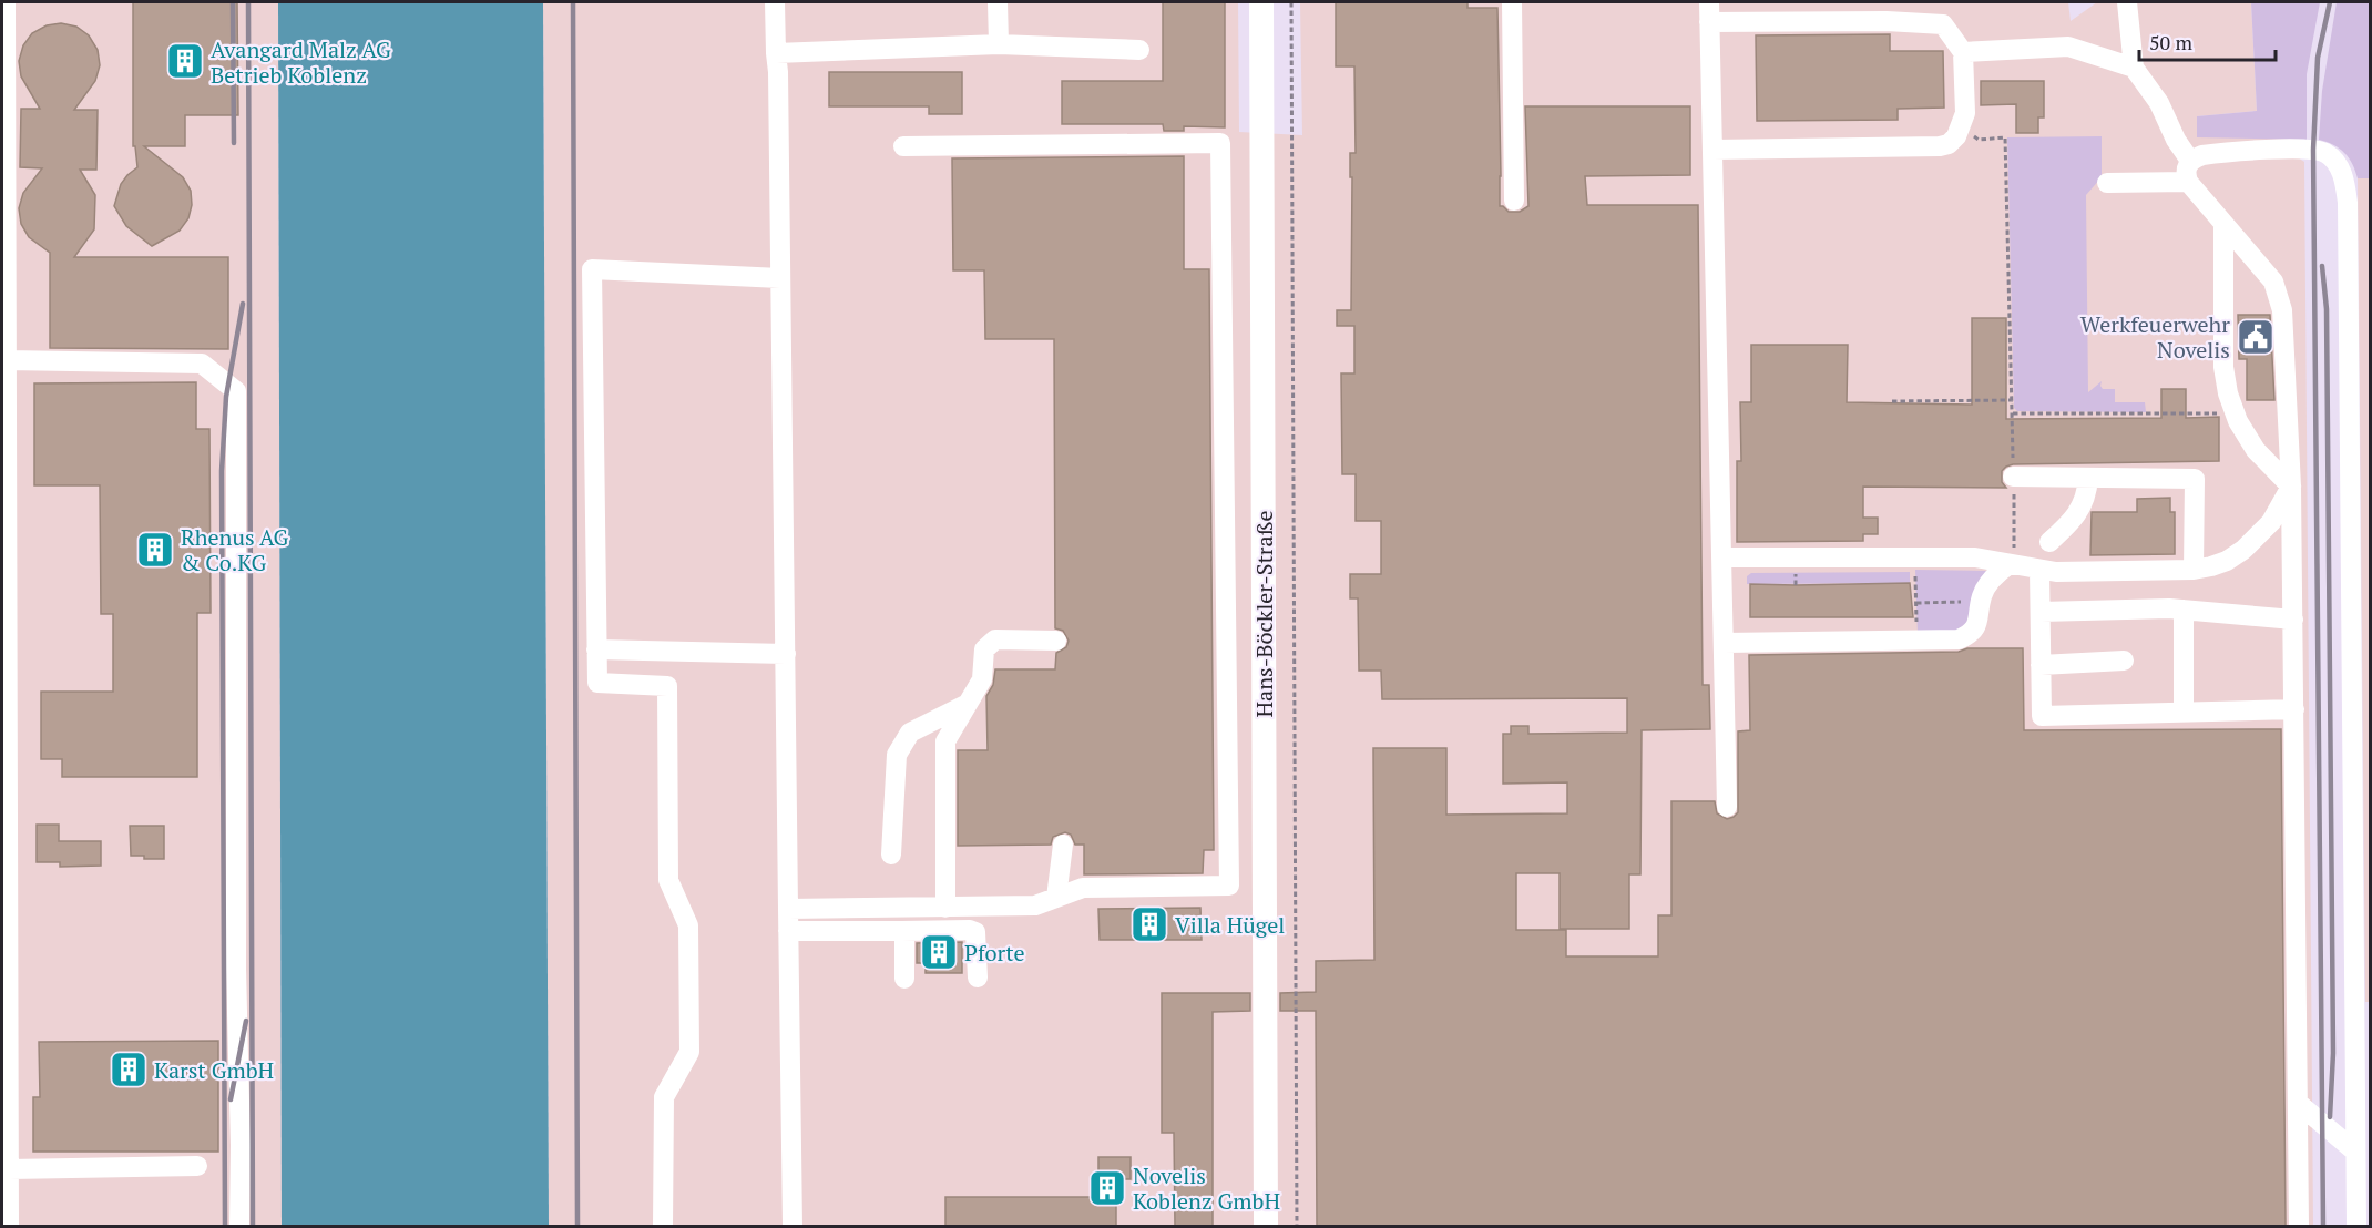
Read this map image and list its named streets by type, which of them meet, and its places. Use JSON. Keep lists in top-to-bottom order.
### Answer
{
  "streets": {
    "main road": ["Hans-Böckler-Straße"]
  },
  "places": {
    "building": [
      "Avangard Malz AG Betrieb Koblenz",
      "Rhenus AG & Co.KG",
      "Villa Hügel",
      "Pforte",
      "Karst GmbH",
      "Novelis Koblenz GmbH"
    ],
    "public building": ["Werkfeuerwehr Novelis"]
  },
  "scale_bar": "50 m"
}
